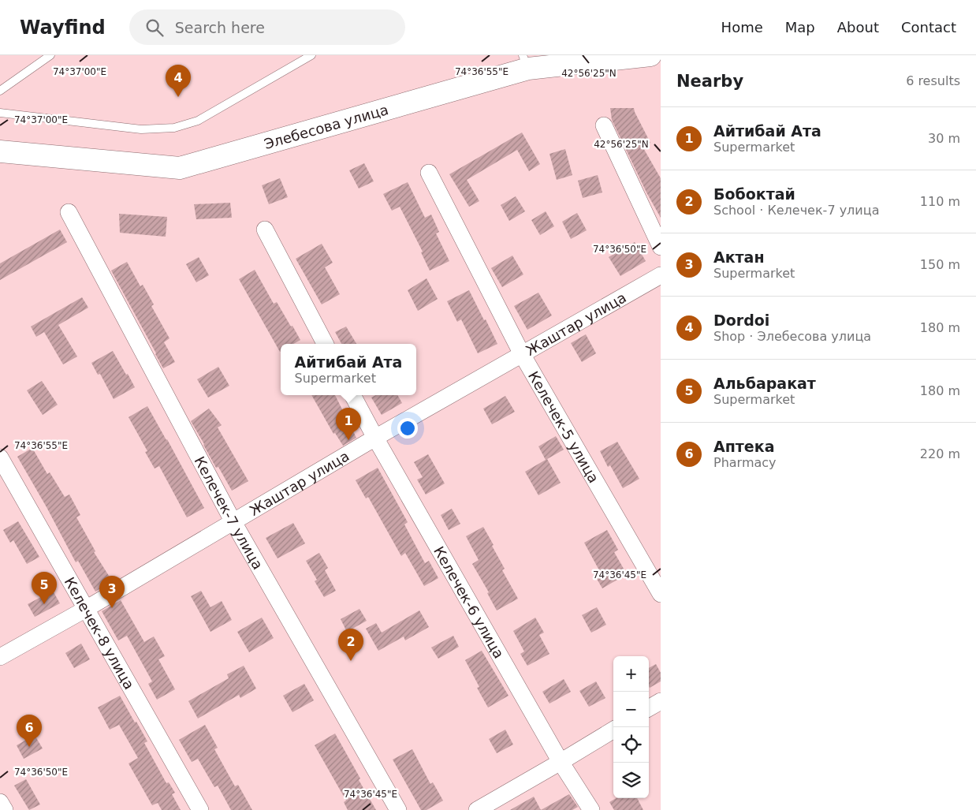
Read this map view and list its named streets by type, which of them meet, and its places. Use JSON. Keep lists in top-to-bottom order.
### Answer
{
  "streets": {
    "main road": ["Элебесова улица"],
    "street": [
      "Жаштар улица",
      "Келечек-5 улица",
      "Келечек-7 улица",
      "Келечек-6 улица",
      "Келечек-8 улица"
    ]
  },
  "crossings": [
    ["Жаштар улица", "Келечек-5 улица"],
    ["Жаштар улица", "Келечек-7 улица"],
    ["Жаштар улица", "Келечек-6 улица"],
    ["Жаштар улица", "Келечек-8 улица"]
  ],
  "page": {
    "header": "Wayfind",
    "search": "Search here",
    "nav": [
      "Home",
      "Map",
      "About",
      "Contact"
    ],
    "heading": ["Nearby", "6 results"],
    "pins": [
      "4",
      "1",
      "5",
      "3",
      "2",
      "6"
    ],
    "list": [
      {
        "mark": "1",
        "name": "Айтибай Ата",
        "note": "Supermarket",
        "value": "30 m"
      },
      {
        "mark": "2",
        "name": "Бобоктай",
        "note": "School · Келечек-7 улица",
        "value": "110 m"
      },
      {
        "mark": "3",
        "name": "Актан",
        "note": "Supermarket",
        "value": "150 m"
      },
      {
        "mark": "4",
        "name": "Dordoi",
        "note": "Shop · Элебесова улица",
        "value": "180 m"
      },
      {
        "mark": "5",
        "name": "Альбаракат",
        "note": "Supermarket",
        "value": "180 m"
      },
      {
        "mark": "6",
        "name": "Аптека",
        "note": "Pharmacy",
        "value": "220 m"
      }
    ],
    "popup": ["Айтибай Ата", "Supermarket"],
    "map_buttons": ["+", "−"]
  },
  "coordinates": [
    "74°37'00\"E",
    "74°36'55\"E",
    "42°56'25\"N",
    "74°36'50\"E",
    "74°36'45\"E"
  ]
}
